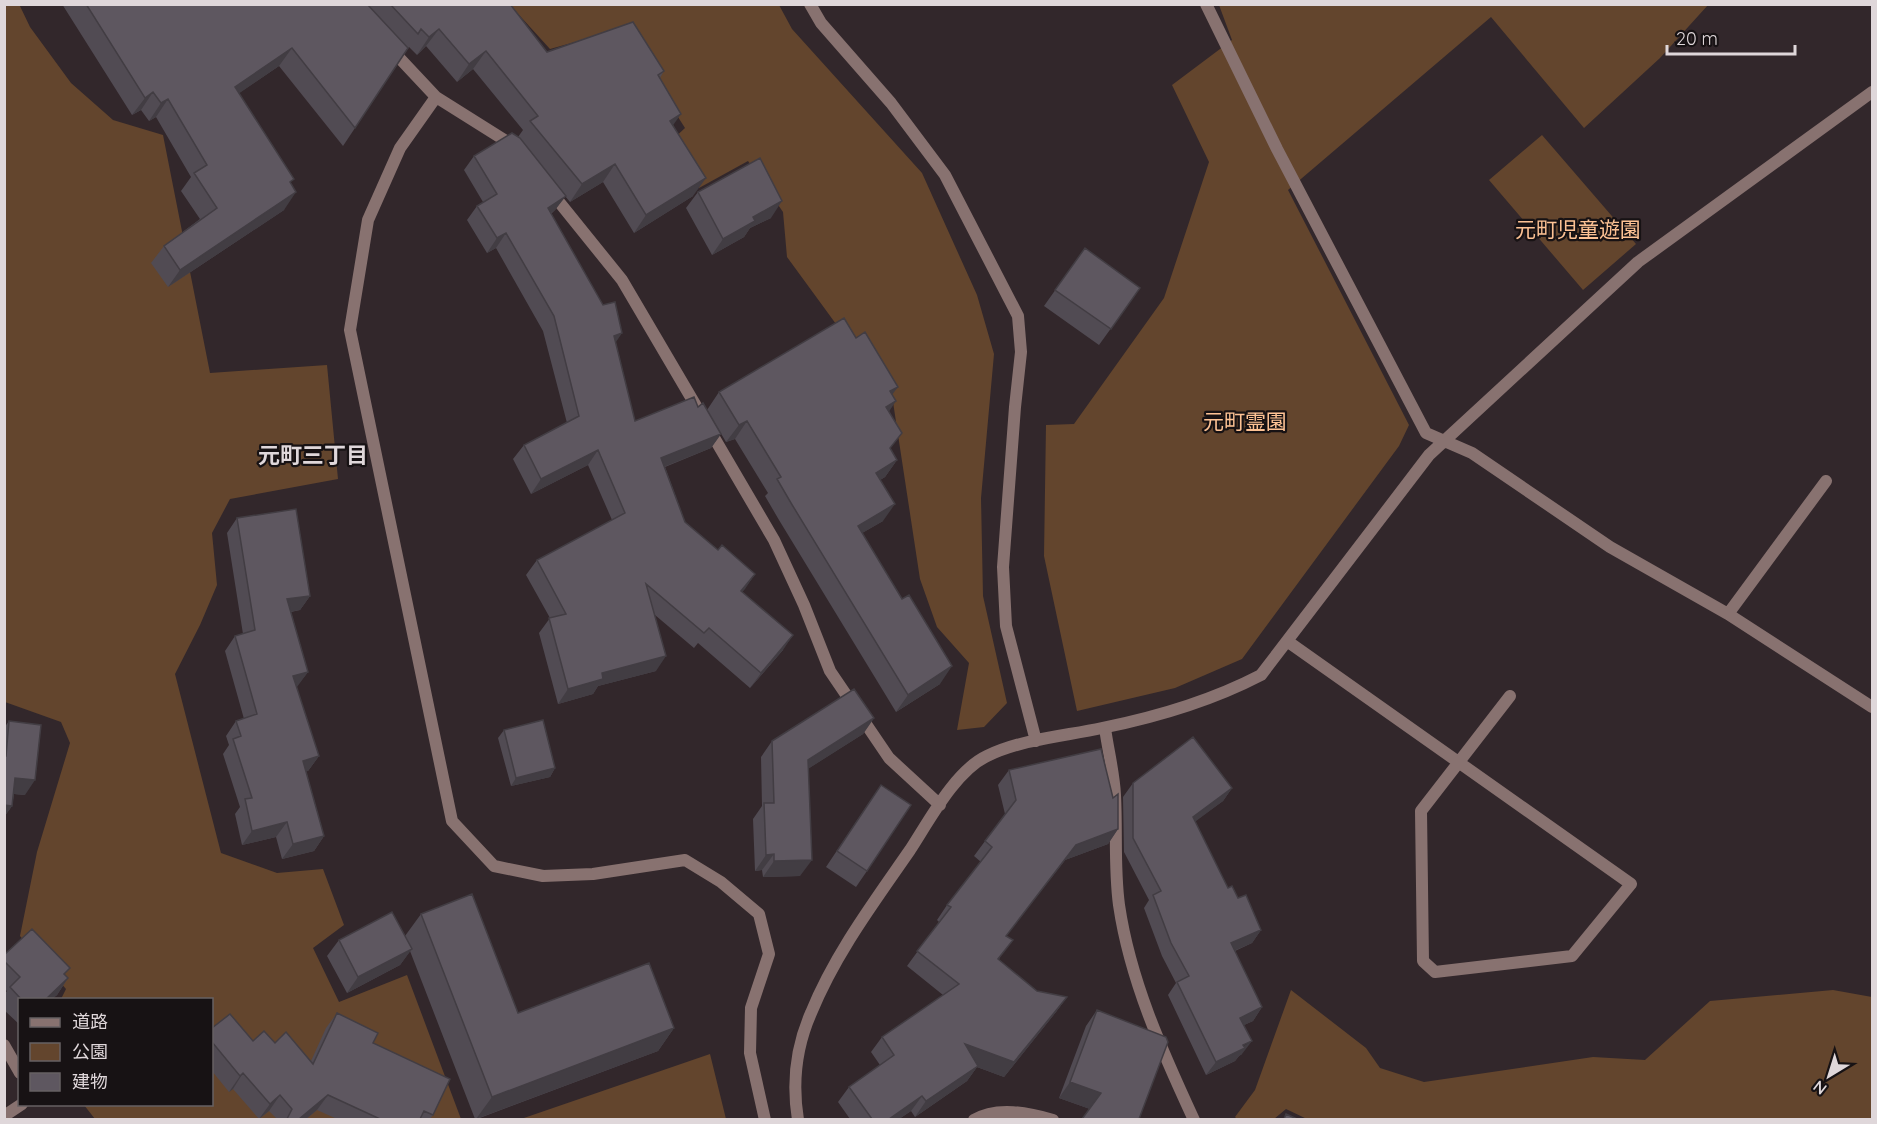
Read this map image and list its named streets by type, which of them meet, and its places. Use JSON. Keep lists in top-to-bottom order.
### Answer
{
  "districts": ["元町三丁目"],
  "parks": ["元町児童遊園", "元町霊園"],
  "legend": ["道路", "公園", "建物"],
  "scale_bar": "20 m",
  "north": "bottom left"
}
